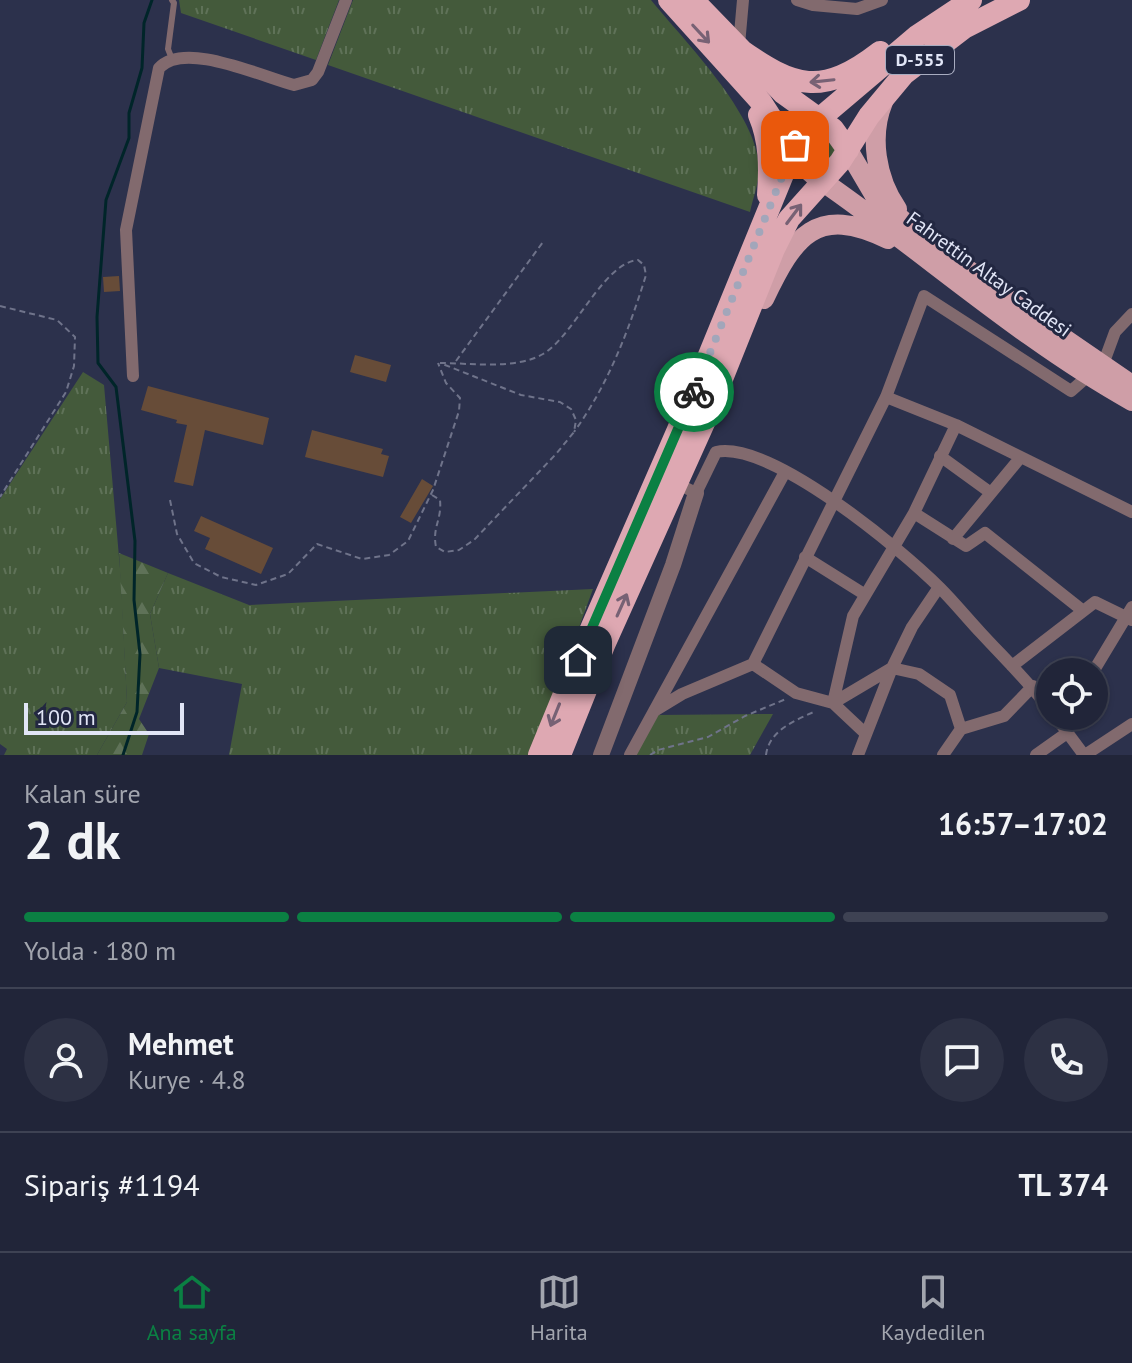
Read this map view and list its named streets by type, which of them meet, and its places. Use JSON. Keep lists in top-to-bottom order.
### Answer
{
  "streets": {
    "highway": ["D-555"],
    "main road": ["Fahrettin Altay Caddesi"]
  },
  "crossings": [
    ["D-555", "Fahrettin Altay Caddesi"]
  ],
  "scale_bar": "100 m",
  "page": {
    "scale": "100 m",
    "heading": ["2 dk", "Kalan süre", "16:57–17:02"],
    "panel": [
      "Mehmet",
      "Kurye · 4.8",
      "Sipariş #1194",
      "TL 374"
    ],
    "bar": "Yolda · 180 m",
    "tabs": ["Ana sayfa", "Harita", "Kaydedilen"]
  }
}
